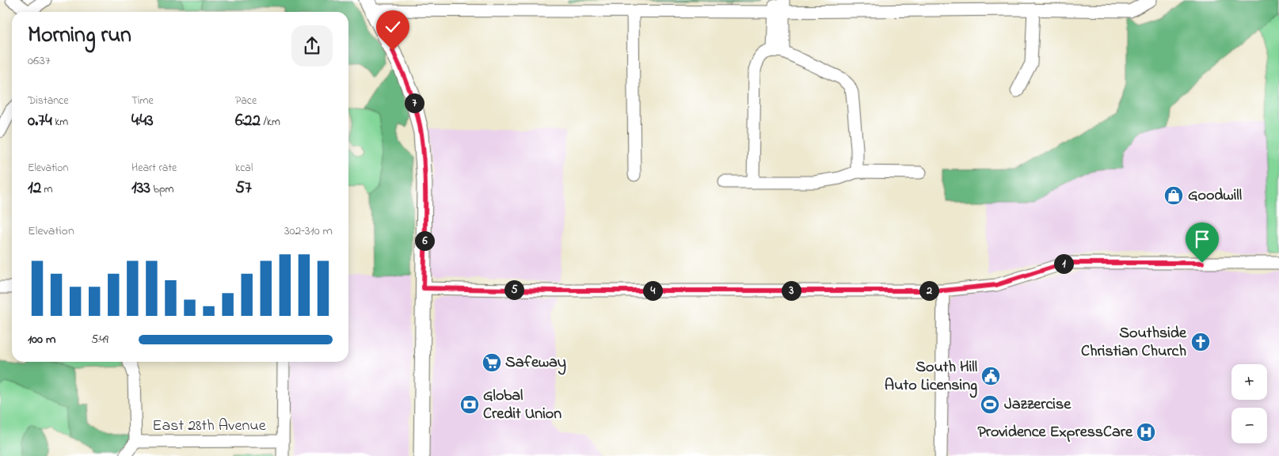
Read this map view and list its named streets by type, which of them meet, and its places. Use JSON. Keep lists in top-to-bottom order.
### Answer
{
  "streets": {
    "street": ["East 28th Avenue"]
  },
  "places": {
    "shop": ["Goodwill"],
    "church": ["Southside Christian Church"],
    "supermarket": ["Safeway"],
    "public building": ["South Hill Auto Licensing"],
    "bank": ["Global Credit Union"],
    "sports": ["Jazzercise"],
    "hospital": ["Providence ExpressCare"]
  },
  "page": {
    "heading": ["Morning run", "06:37"],
    "stats": [
      ["Distance", "0.74 km"],
      ["Time", "4:43"],
      ["Pace", "6:22 /km"],
      ["Elevation", "12 m"],
      ["Heart rate", "133 bpm"],
      ["kcal", "57"]
    ],
    "pins": [
      "7",
      "6",
      "1",
      "5",
      "2",
      "3",
      "4"
    ],
    "chart": ["Elevation", "302–310 m"],
    "list": [
      {
        "name": "100 m",
        "note": "5:49"
      }
    ],
    "map_buttons": ["+", "−"]
  }
}
